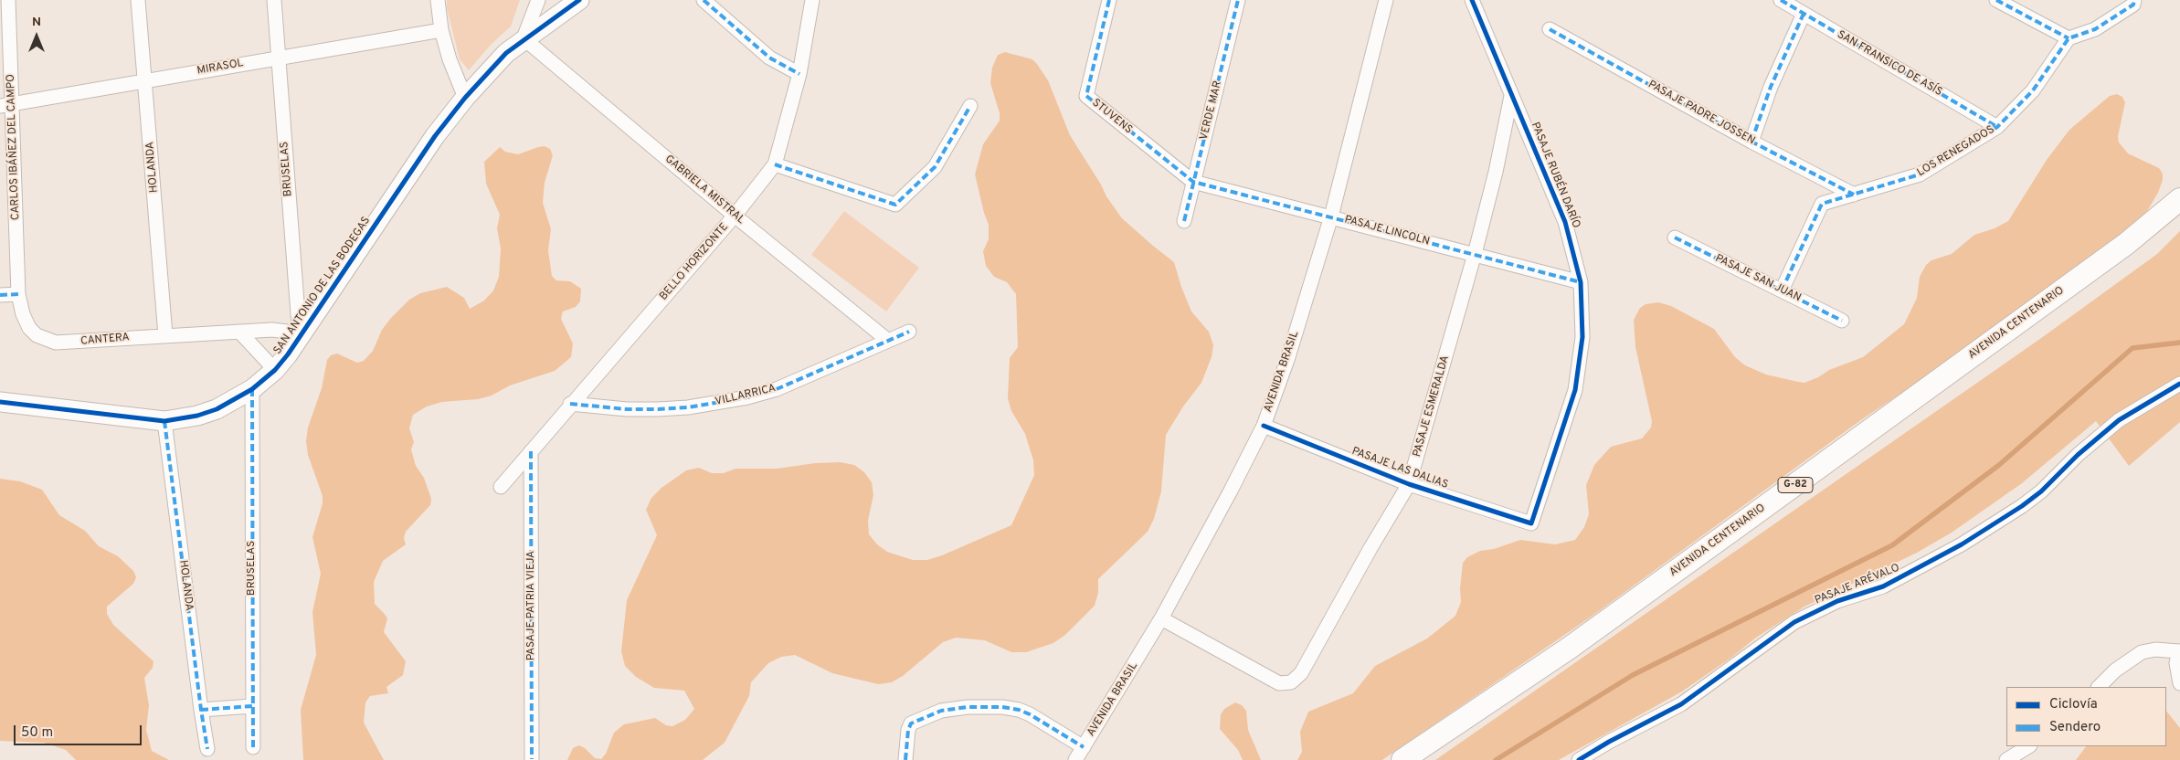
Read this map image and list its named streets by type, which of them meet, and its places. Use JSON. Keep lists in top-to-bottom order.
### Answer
{
  "streets": {
    "main road": ["AVENIDA CENTENARIO", "G-82"],
    "street": [
      "SAN FRANSICO DE ASÍS",
      "MIRASOL",
      "VERDE MAR",
      "PASAJE PADRE JOSSEN",
      "STUVENS",
      "CARLOS IBÁÑEZ DEL CAMPO",
      "LOS RENEGADOS",
      "HOLANDA",
      "BRUSELAS",
      "PASAJE RUBÉN DARÍO",
      "GABRIELA MISTRAL",
      "PASAJE LINCOLN",
      "BELLO HORIZONTE",
      "PASAJE SAN JUAN",
      "SAN ANTONIO DE LAS BODEGAS",
      "CANTERA",
      "AVENIDA BRASIL",
      "VILLARRICA",
      "PASAJE ESMERALDA",
      "PASAJE LAS DALIAS",
      "PASAJE ARÉVALO",
      "PASAJE PATRIA VIEJA"
    ]
  },
  "crossings": [
    ["SAN FRANSICO DE ASÍS", "LOS RENEGADOS"],
    ["MIRASOL", "CARLOS IBÁÑEZ DEL CAMPO"],
    ["MIRASOL", "HOLANDA"],
    ["MIRASOL", "BRUSELAS"],
    ["VERDE MAR", "STUVENS"],
    ["VERDE MAR", "PASAJE LINCOLN"],
    ["PASAJE PADRE JOSSEN", "LOS RENEGADOS"],
    ["STUVENS", "PASAJE LINCOLN"],
    ["CARLOS IBÁÑEZ DEL CAMPO", "CANTERA"],
    ["LOS RENEGADOS", "PASAJE SAN JUAN"],
    ["HOLANDA", "SAN ANTONIO DE LAS BODEGAS"],
    ["HOLANDA", "CANTERA"],
    ["BRUSELAS", "SAN ANTONIO DE LAS BODEGAS"],
    ["BRUSELAS", "CANTERA"],
    ["PASAJE RUBÉN DARÍO", "PASAJE LINCOLN"],
    ["PASAJE RUBÉN DARÍO", "PASAJE ESMERALDA"],
    ["PASAJE RUBÉN DARÍO", "PASAJE LAS DALIAS"],
    ["GABRIELA MISTRAL", "BELLO HORIZONTE"],
    ["GABRIELA MISTRAL", "SAN ANTONIO DE LAS BODEGAS"],
    ["GABRIELA MISTRAL", "VILLARRICA"],
    ["PASAJE LINCOLN", "AVENIDA BRASIL"],
    ["PASAJE LINCOLN", "PASAJE ESMERALDA"],
    ["BELLO HORIZONTE", "VILLARRICA"],
    ["BELLO HORIZONTE", "PASAJE PATRIA VIEJA"],
    ["SAN ANTONIO DE LAS BODEGAS", "CANTERA"],
    ["AVENIDA BRASIL", "PASAJE ESMERALDA"],
    ["AVENIDA BRASIL", "PASAJE LAS DALIAS"],
    ["PASAJE ESMERALDA", "PASAJE LAS DALIAS"]
  ],
  "legend": ["Ciclovía", "Sendero"],
  "scale_bar": "50 m",
  "north": "top"
}
